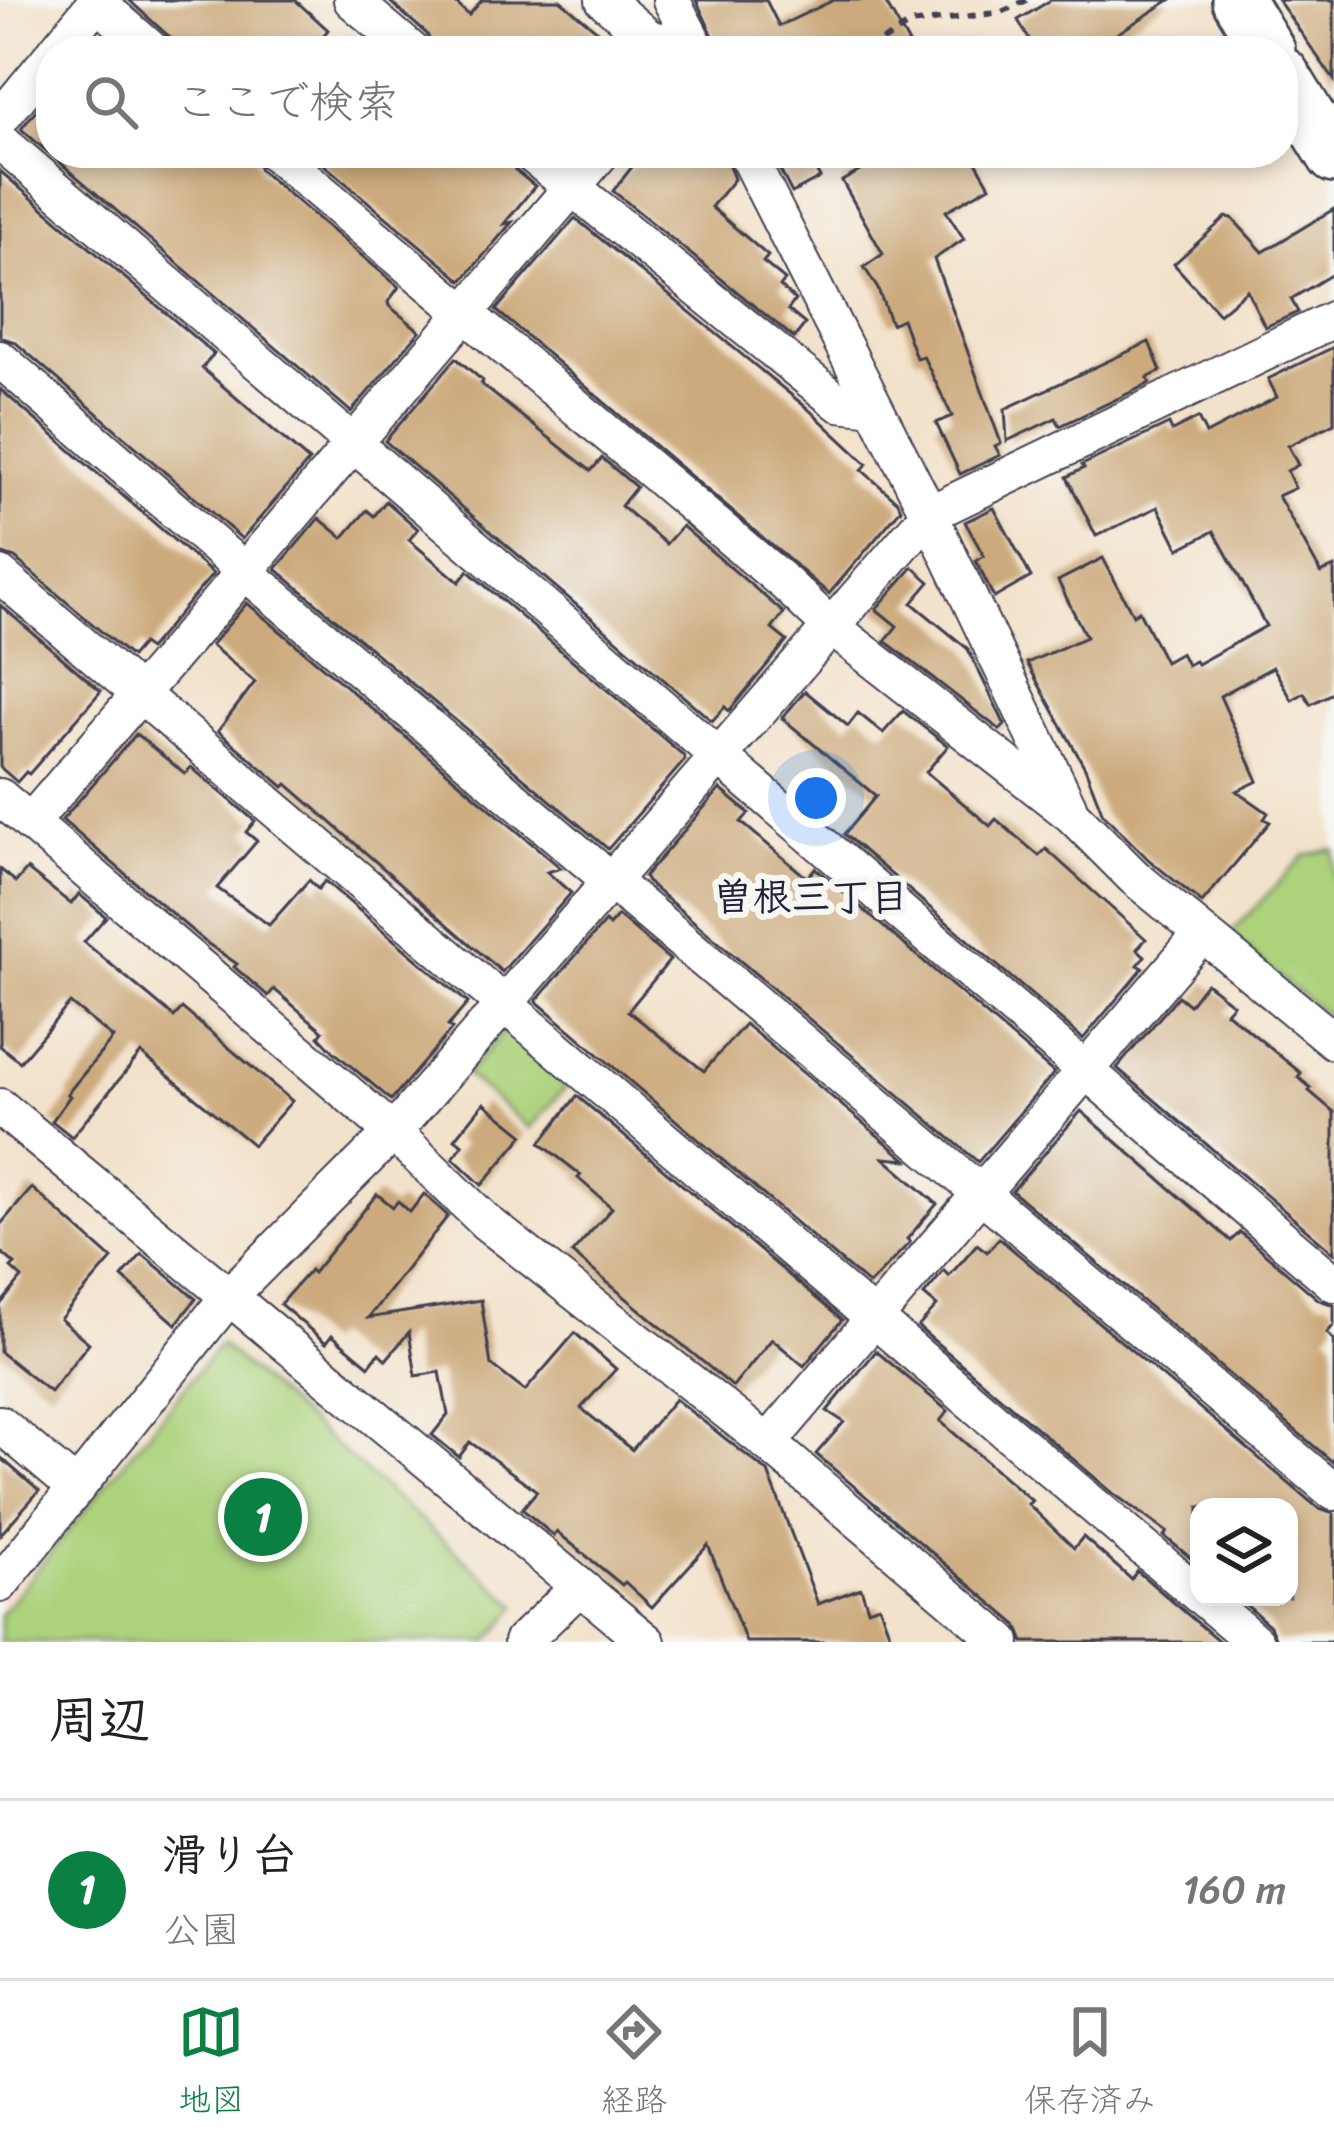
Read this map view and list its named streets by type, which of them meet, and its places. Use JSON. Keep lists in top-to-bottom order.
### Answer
{
  "districts": ["曽根三丁目"],
  "page": {
    "search": "ここで検索",
    "pins": "1",
    "heading": "周辺",
    "list": [
      {
        "mark": "1",
        "name": "滑り台",
        "note": "公園",
        "value": "160 m"
      }
    ],
    "nav": ["地図", "経路", "保存済み"]
  }
}
